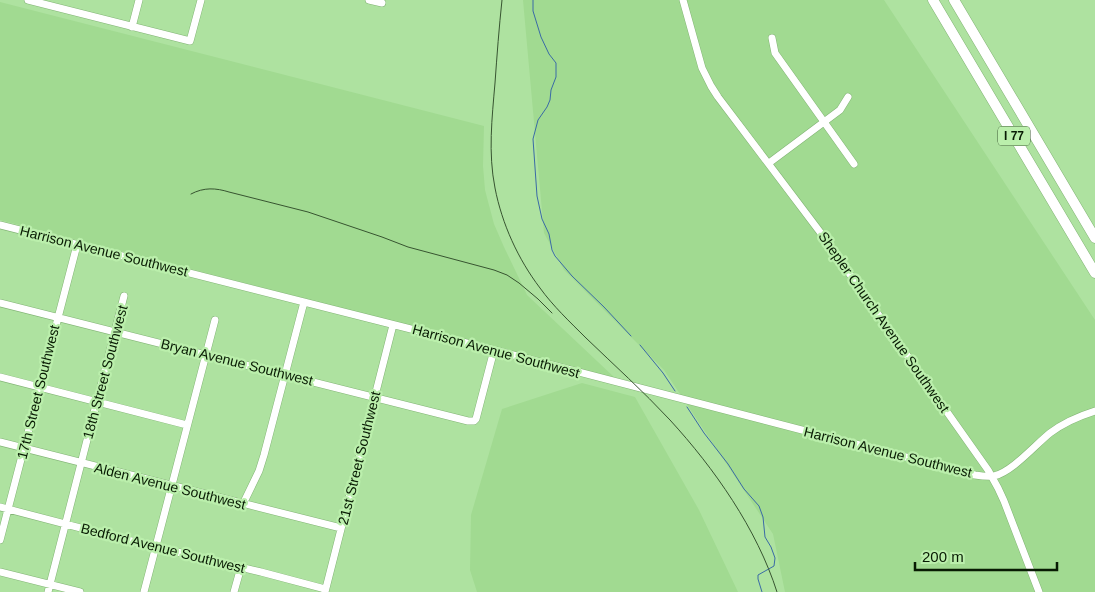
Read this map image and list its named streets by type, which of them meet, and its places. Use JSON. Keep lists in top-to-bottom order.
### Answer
{
  "streets": {
    "highway": ["I 77"],
    "street": [
      "Harrison Avenue Southwest",
      "Shepler Church Avenue Southwest",
      "Bryan Avenue Southwest",
      "18th Street Southwest",
      "17th Street Southwest",
      "21st Street Southwest",
      "Alden Avenue Southwest",
      "Bedford Avenue Southwest"
    ]
  },
  "crossings": [
    ["Harrison Avenue Southwest", "Shepler Church Avenue Southwest"],
    ["Harrison Avenue Southwest", "Bryan Avenue Southwest"],
    ["Harrison Avenue Southwest", "17th Street Southwest"],
    ["Harrison Avenue Southwest", "21st Street Southwest"],
    ["Bryan Avenue Southwest", "18th Street Southwest"],
    ["Bryan Avenue Southwest", "17th Street Southwest"],
    ["Bryan Avenue Southwest", "21st Street Southwest"],
    ["18th Street Southwest", "Alden Avenue Southwest"],
    ["18th Street Southwest", "Bedford Avenue Southwest"],
    ["17th Street Southwest", "Alden Avenue Southwest"],
    ["17th Street Southwest", "Bedford Avenue Southwest"],
    ["21st Street Southwest", "Alden Avenue Southwest"],
    ["21st Street Southwest", "Bedford Avenue Southwest"]
  ],
  "scale_bar": "200 m"
}
